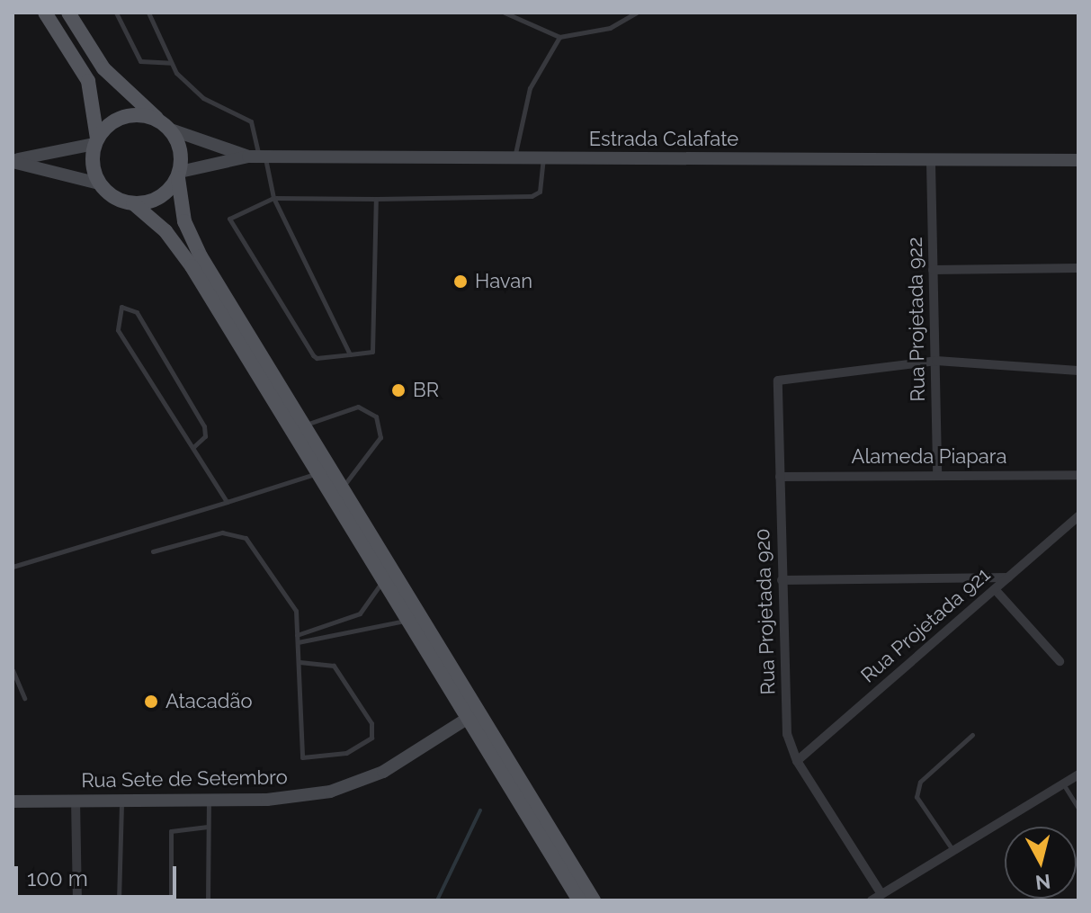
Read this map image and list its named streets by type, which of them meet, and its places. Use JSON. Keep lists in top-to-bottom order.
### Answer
{
  "streets": {
    "street": [
      "Estrada Calafate",
      "Rua Projetada 922",
      "Alameda Piapara",
      "Rua Projetada 920",
      "Rua Projetada 921",
      "Rua Sete de Setembro"
    ]
  },
  "crossings": [
    ["Estrada Calafate", "Rua Projetada 922"],
    ["Rua Projetada 922", "Alameda Piapara"],
    ["Rua Projetada 922", "Rua Projetada 920"],
    ["Alameda Piapara", "Rua Projetada 920"],
    ["Rua Projetada 920", "Rua Projetada 921"]
  ],
  "places": ["Havan", "BR", "Atacadão"],
  "scale_bar": "100 m",
  "north": "bottom"
}
